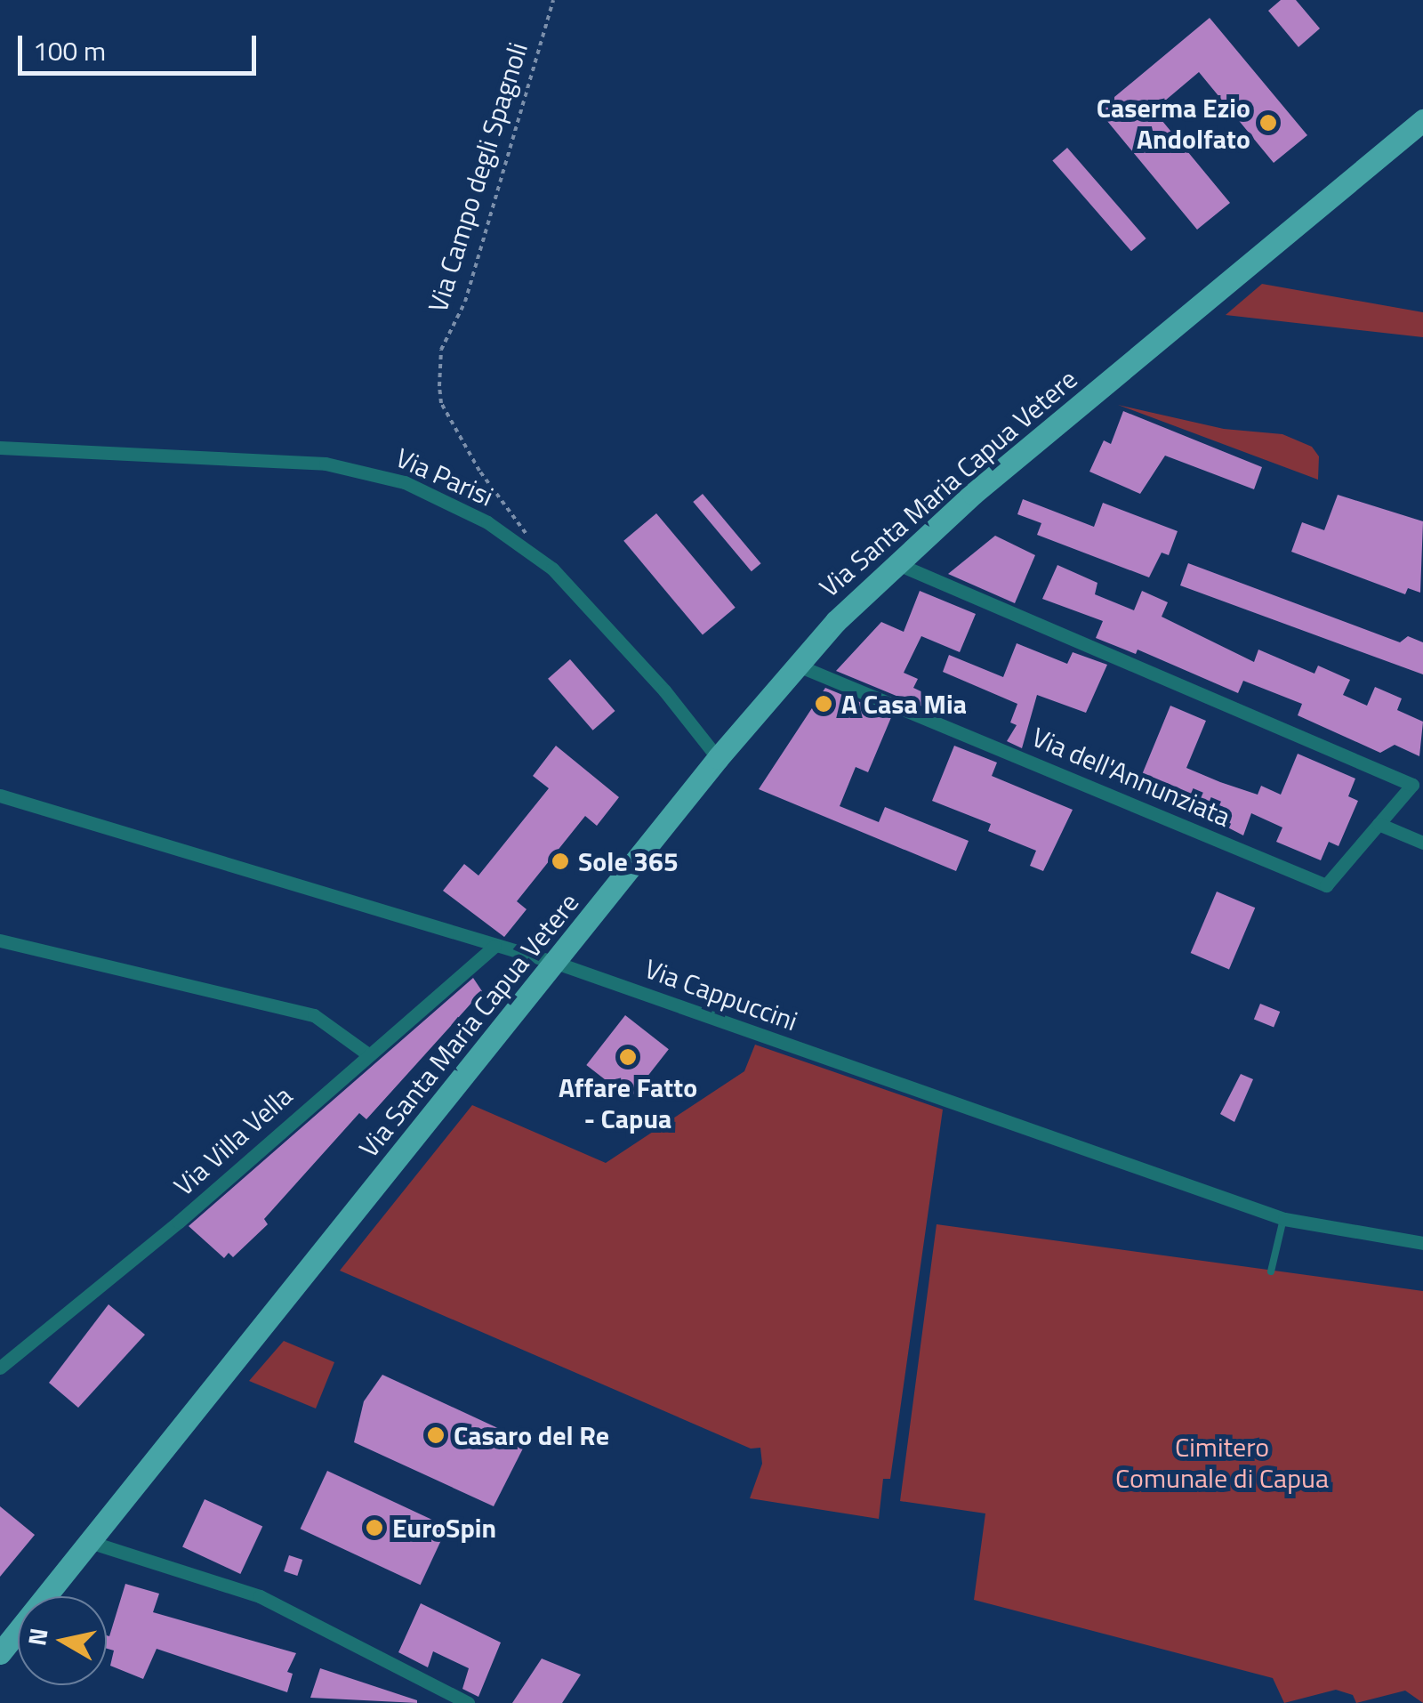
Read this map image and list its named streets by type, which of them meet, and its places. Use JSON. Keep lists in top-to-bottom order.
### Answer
{
  "streets": {
    "main road": ["Via Santa Maria Capua Vetere"],
    "street": [
      "Via Parisi",
      "Via dell'Annunziata",
      "Via Cappuccini",
      "Via Villa Vella"
    ],
    "path": ["Via Campo degli Spagnoli"]
  },
  "crossings": [
    ["Via Campo degli Spagnoli", "Via Parisi"],
    ["Via Parisi", "Via Santa Maria Capua Vetere"],
    ["Via Santa Maria Capua Vetere", "Via dell'Annunziata"],
    ["Via Santa Maria Capua Vetere", "Via Cappuccini"],
    ["Via Cappuccini", "Via Villa Vella"]
  ],
  "parks": ["Cimitero Comunale di Capua"],
  "places": [
    "Caserma Ezio Andolfato",
    "A Casa Mia",
    "Sole 365",
    "Affare Fatto - Capua",
    "Casaro del Re",
    "EuroSpin"
  ],
  "scale_bar": "100 m",
  "north": "left"
}
